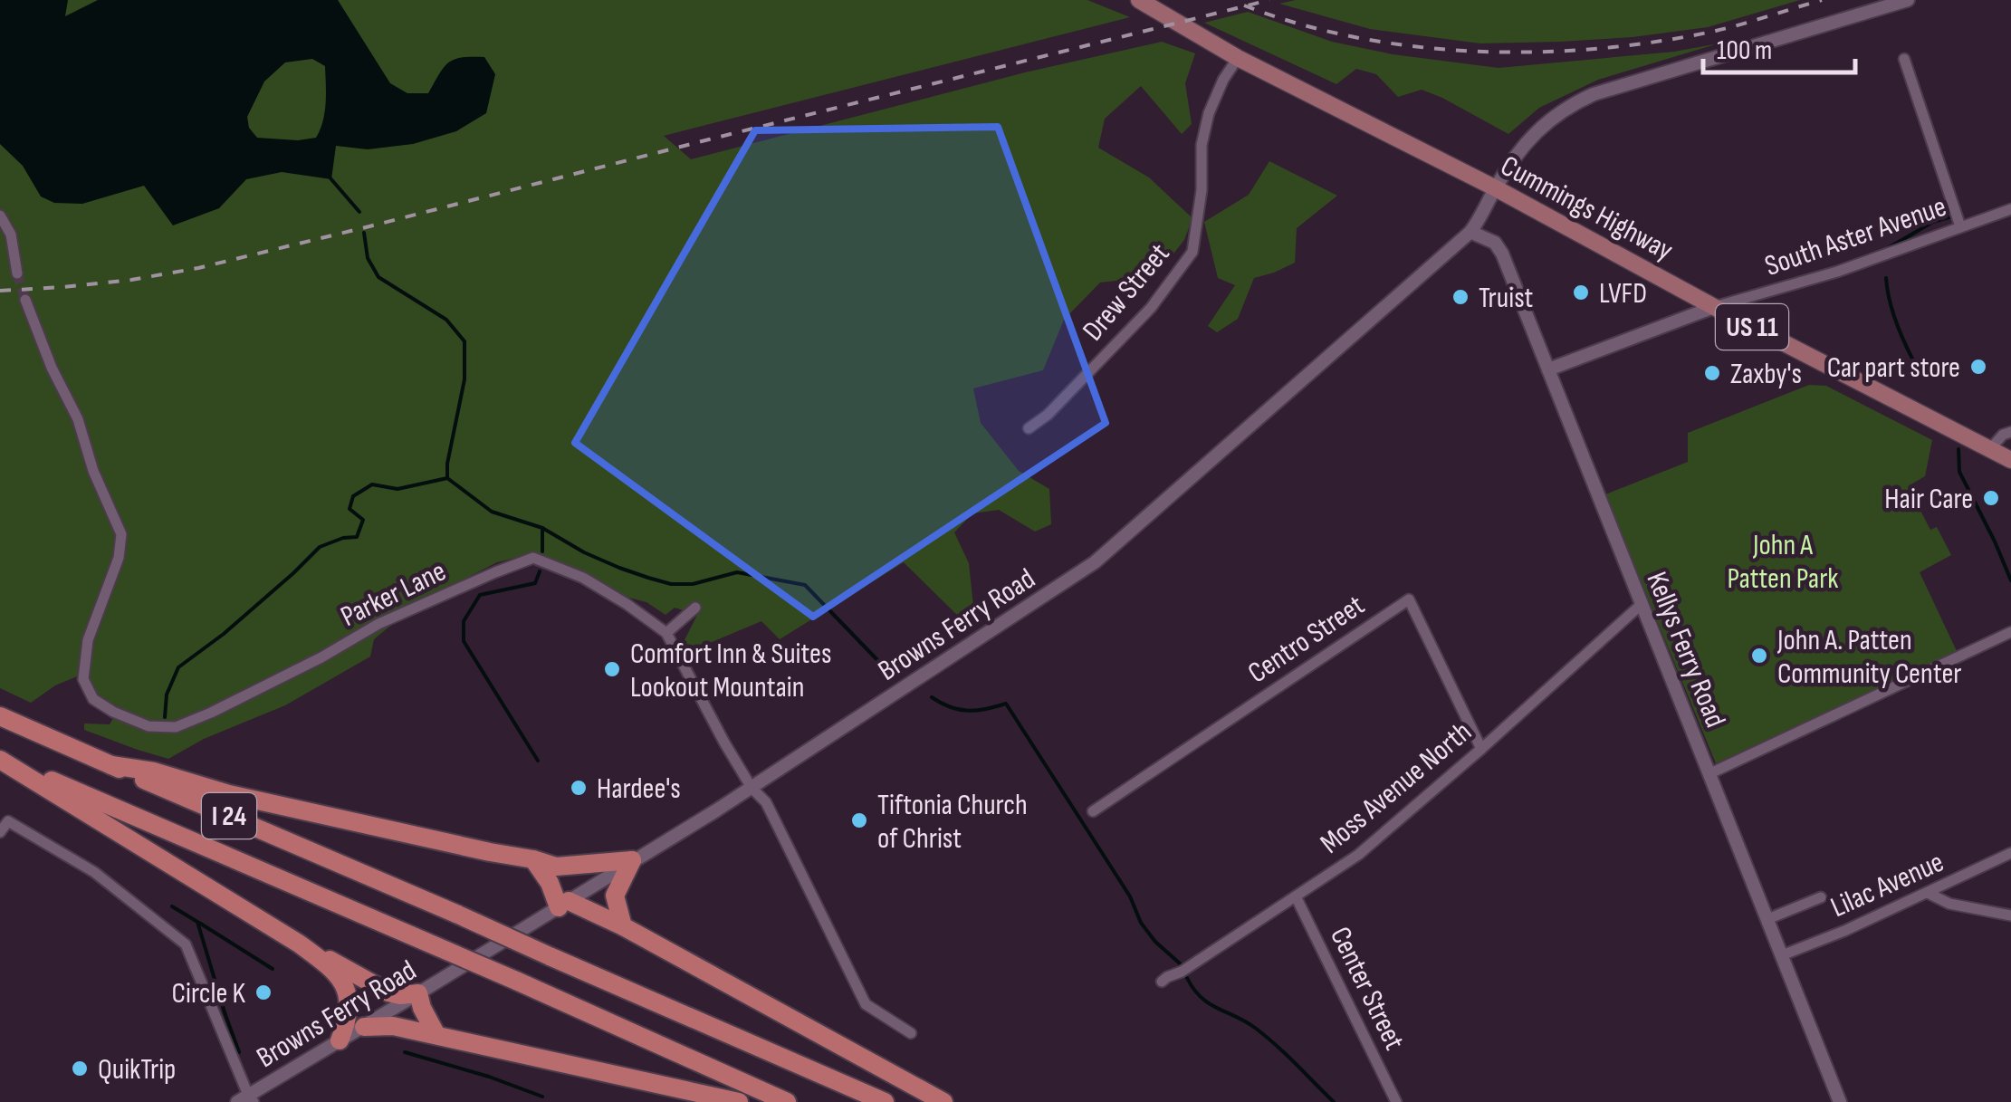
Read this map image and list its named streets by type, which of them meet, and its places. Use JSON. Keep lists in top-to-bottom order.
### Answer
{
  "streets": {
    "highway": ["I 24"],
    "main road": ["Cummings Highway", "US 11"],
    "street": [
      "South Aster Avenue",
      "Drew Street",
      "Parker Lane",
      "Browns Ferry Road",
      "Centro Street",
      "Kellys Ferry Road",
      "Moss Avenue North",
      "Lilac Avenue",
      "Center Street"
    ]
  },
  "crossings": [
    ["Cummings Highway", "South Aster Avenue"],
    ["Cummings Highway", "Drew Street"],
    ["Cummings Highway", "Browns Ferry Road"],
    ["Parker Lane", "Browns Ferry Road"],
    ["Browns Ferry Road", "Kellys Ferry Road"],
    ["Centro Street", "Moss Avenue North"],
    ["Kellys Ferry Road", "Moss Avenue North"],
    ["Kellys Ferry Road", "Lilac Avenue"],
    ["Moss Avenue North", "Center Street"]
  ],
  "parks": ["John A Patten Park"],
  "places": [
    "LVFD",
    "Truist",
    "Car part store",
    "Zaxby's",
    "Hair Care",
    "John A. Patten Community Center",
    "Comfort Inn & Suites Lookout Mountain",
    "Hardee's",
    "Tiftonia Church of Christ",
    "Circle K",
    "QuikTrip"
  ],
  "scale_bar": "100 m"
}
